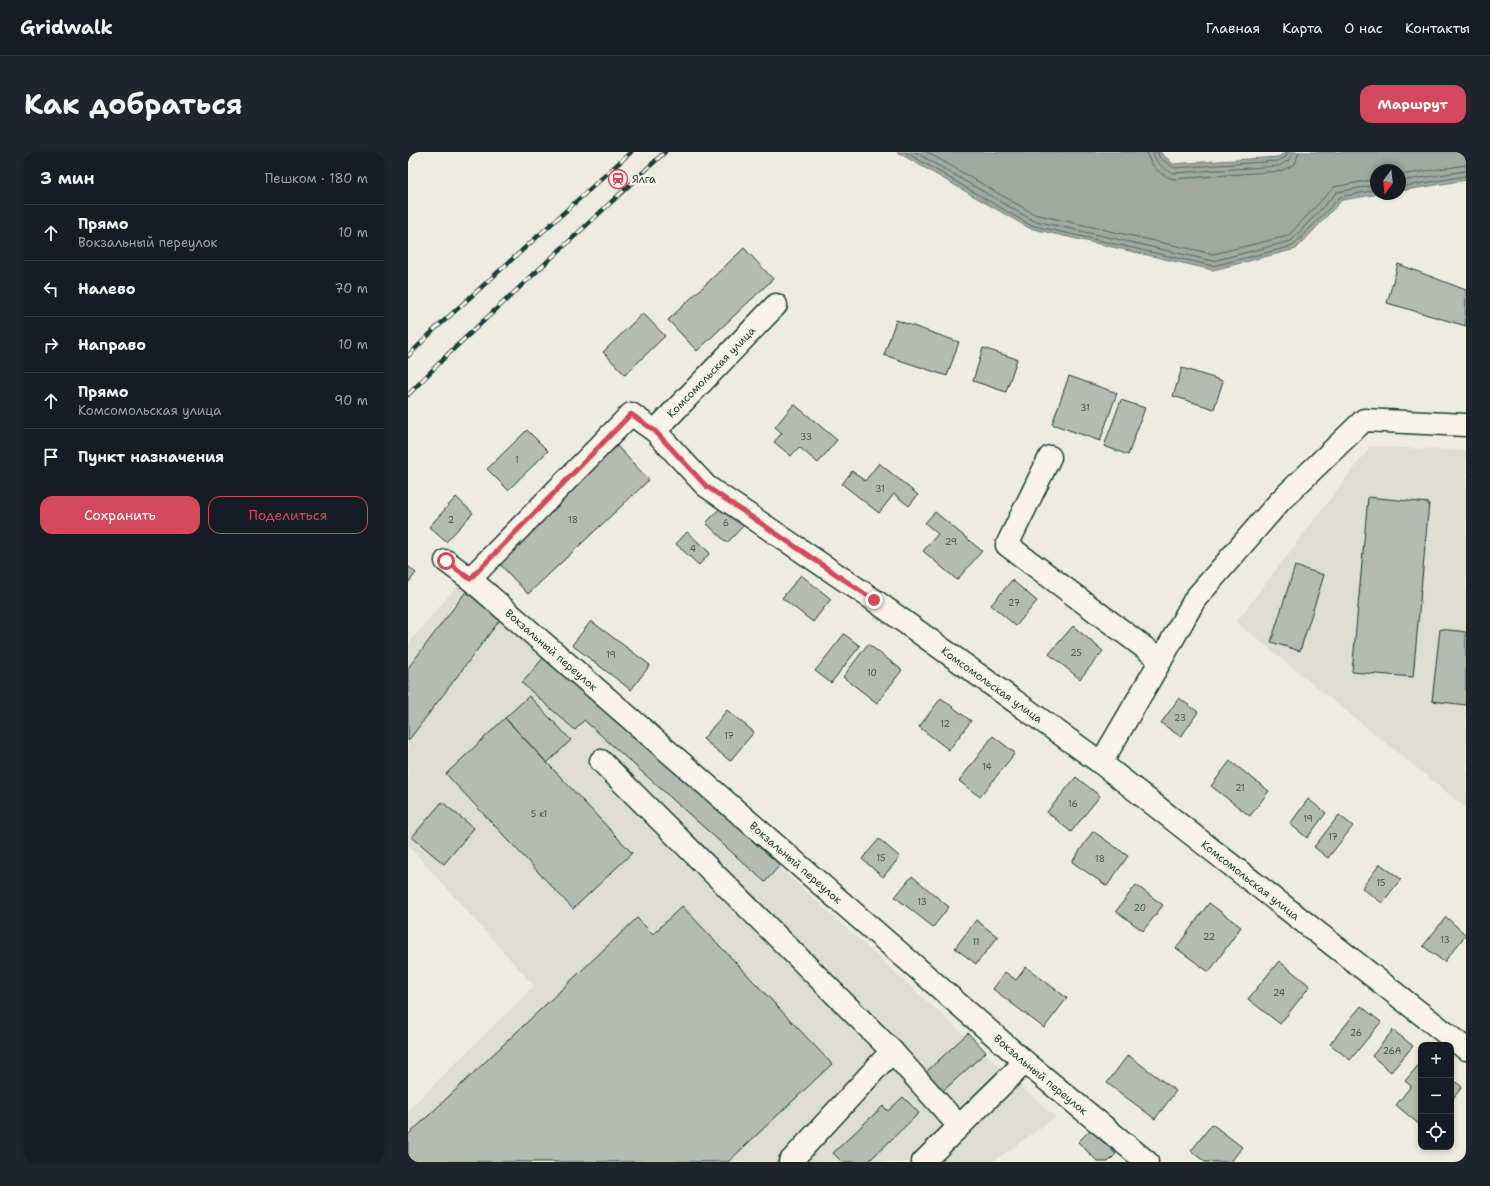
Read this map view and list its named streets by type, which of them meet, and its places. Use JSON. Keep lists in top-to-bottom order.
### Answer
{
  "streets": {
    "street": ["Комсомольская улица", "Вокзальный переулок"]
  },
  "places": {
    "station": ["Ялга"]
  },
  "house_numbers": [
    "31",
    "33",
    "1",
    "31",
    "2",
    "18",
    "6",
    "29",
    "4",
    "27",
    "25",
    "19",
    "10",
    "23",
    "12",
    "17",
    "14",
    "21",
    "16",
    "5 к1",
    "19",
    "17",
    "15",
    "18",
    "15",
    "13",
    "20",
    "22",
    "13",
    "11",
    "24",
    "26",
    "26А"
  ],
  "north": "bottom",
  "page": {
    "header": "Gridwalk",
    "nav": [
      "Главная",
      "Карта",
      "О нас",
      "Контакты"
    ],
    "title": "Как добраться",
    "buttons": [
      "Маршрут",
      ["Сохранить", "Поделиться"]
    ],
    "heading": ["3 мин", "Пешком · 180 m"],
    "list": [
      ["Прямо", "Вокзальный переулок", "10 m"],
      ["Налево", "70 m"],
      ["Направо", "10 m"],
      ["Прямо", "Комсомольская улица", "90 m"],
      "Пункт назначения"
    ],
    "map_buttons": ["+", "−"]
  }
}
